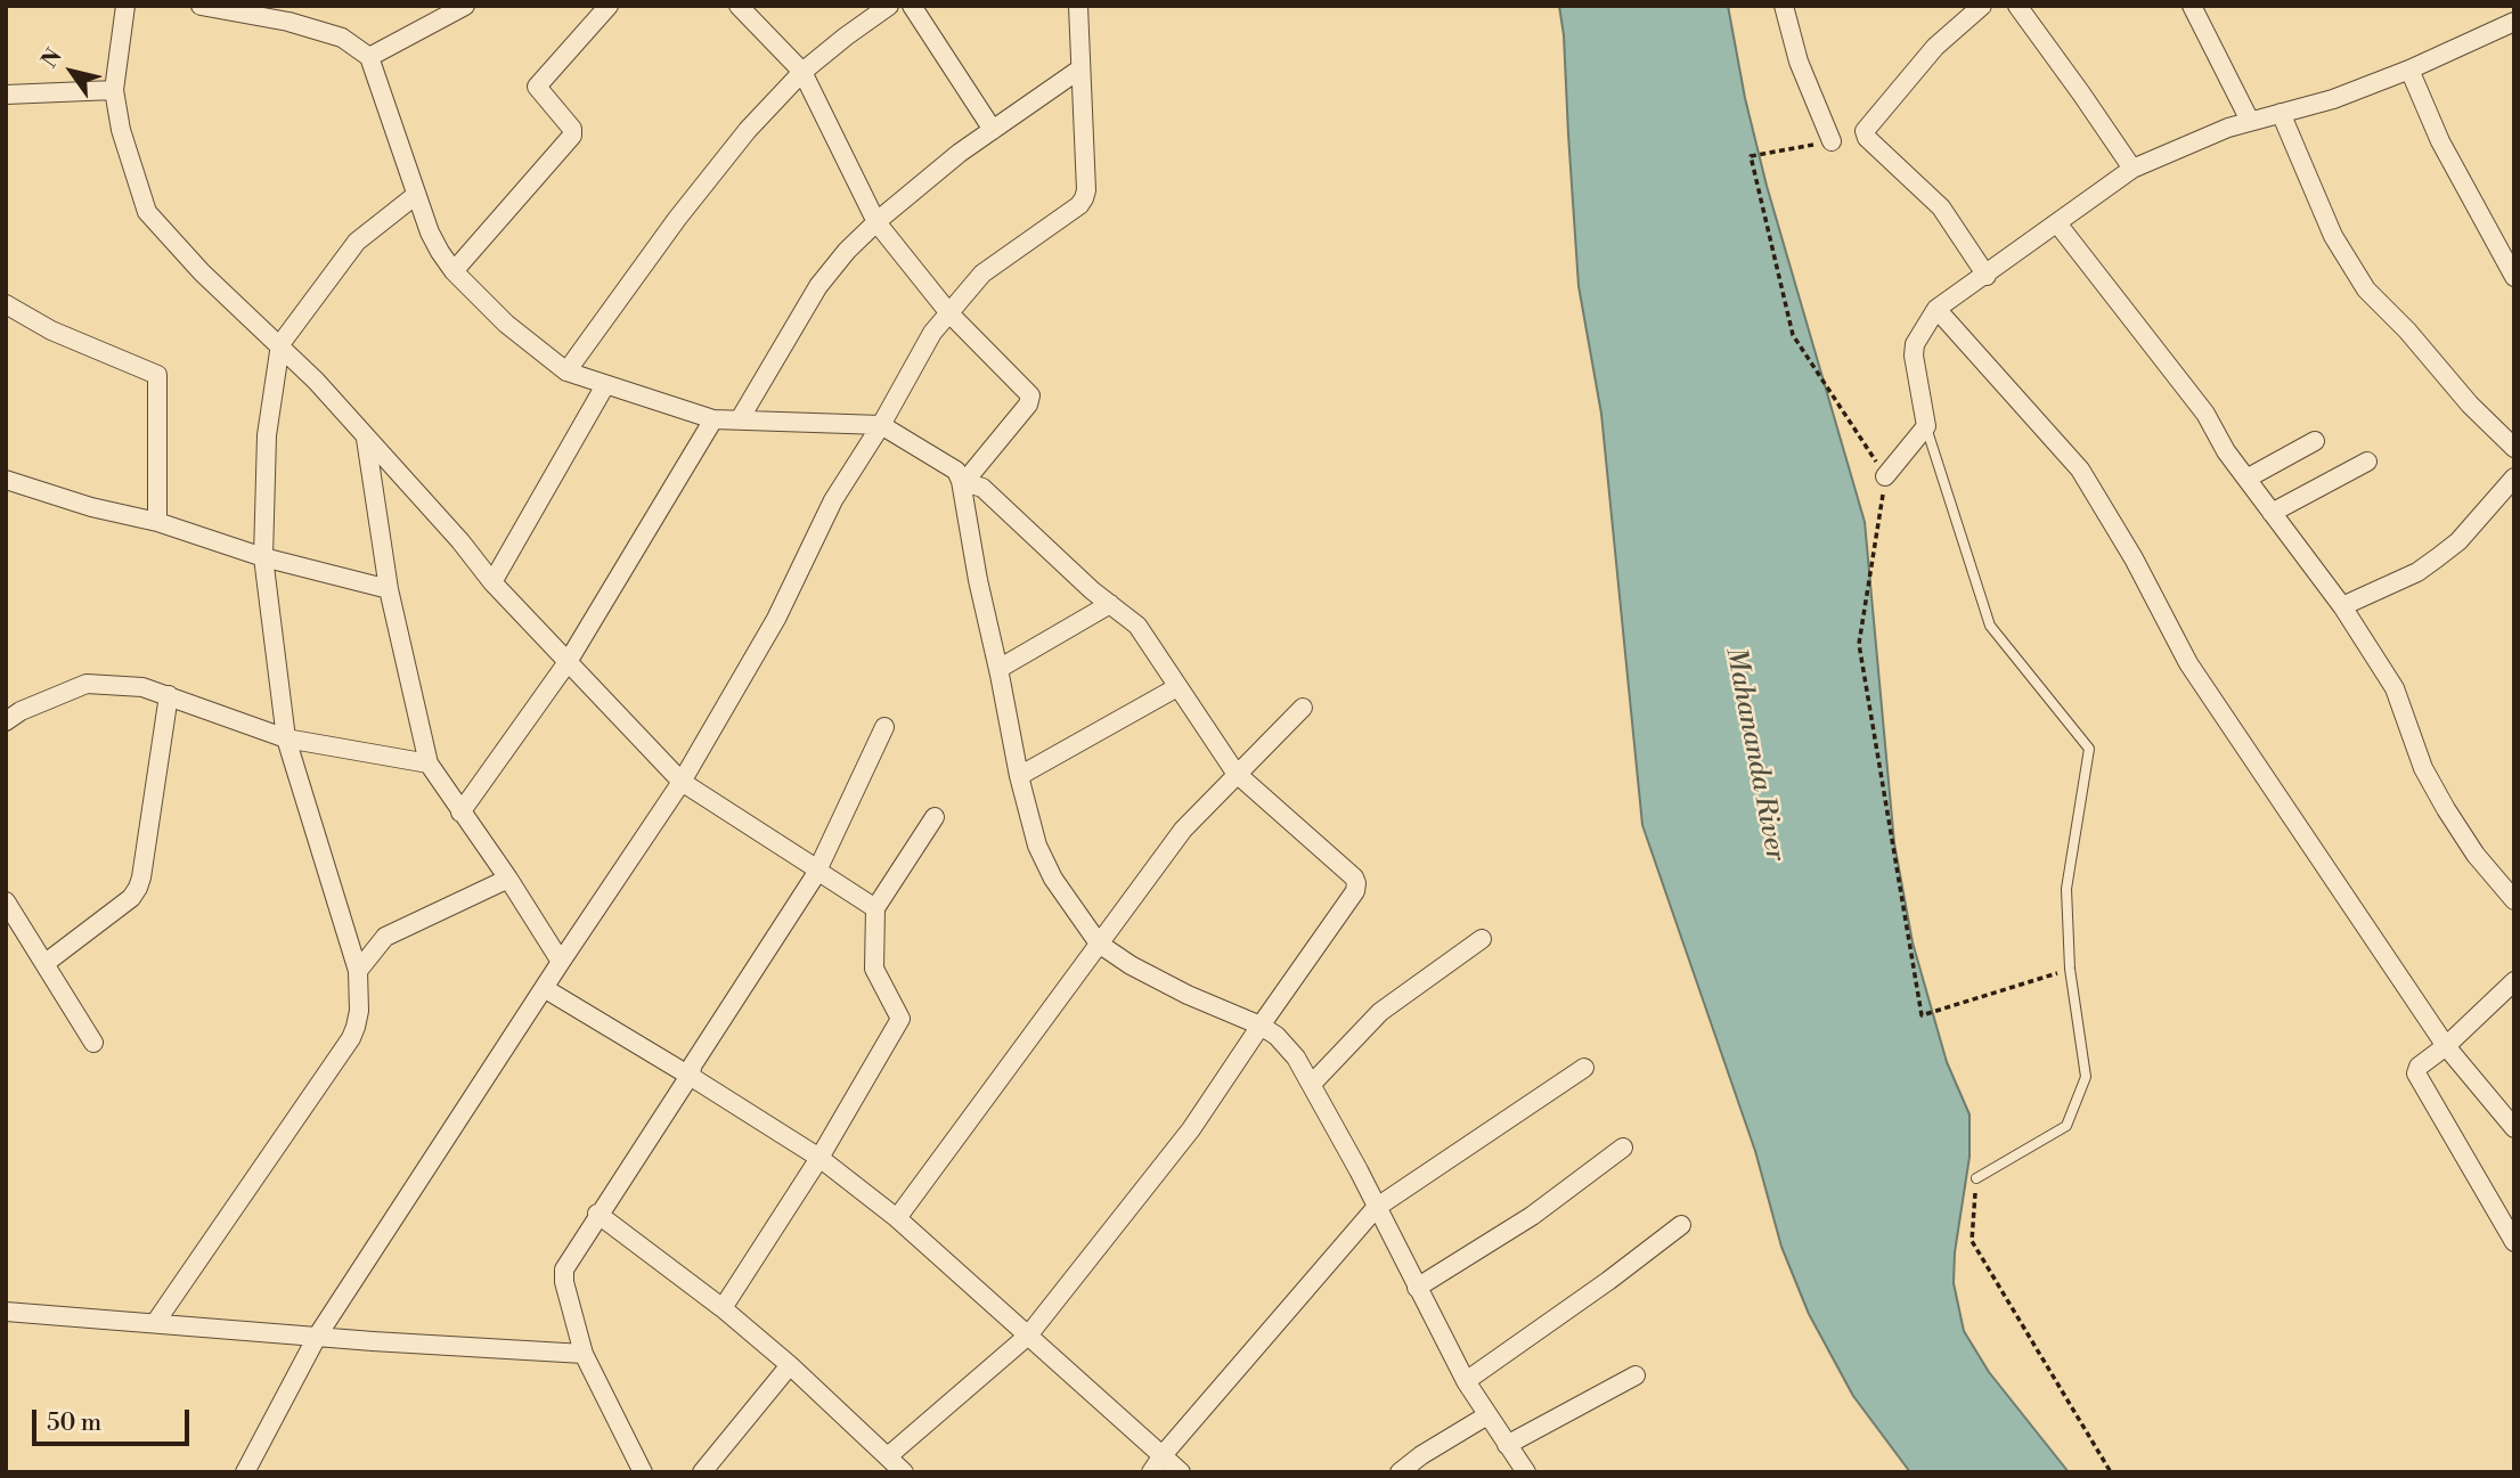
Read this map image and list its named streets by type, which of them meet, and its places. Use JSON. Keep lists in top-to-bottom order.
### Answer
{
  "water": ["Mahananda River"],
  "scale_bar": "50 m",
  "north": "top left"
}
